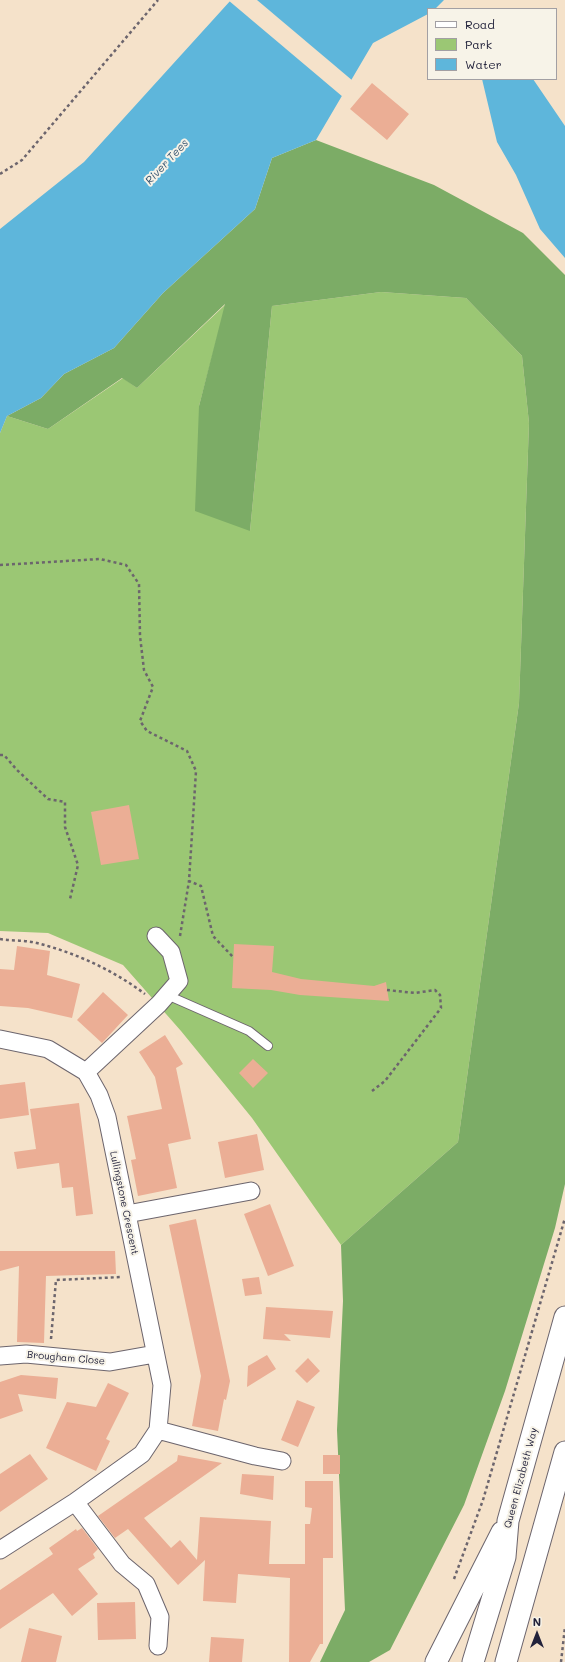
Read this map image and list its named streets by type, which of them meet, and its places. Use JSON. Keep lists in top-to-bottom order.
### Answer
{
  "streets": {
    "street": ["Lullingstone Crescent", "Brougham Close", "Queen Elizabeth Way"]
  },
  "crossings": [
    ["Lullingstone Crescent", "Brougham Close"]
  ],
  "water": ["River Tees"],
  "legend": ["Road", "Park", "Water"],
  "north": "top"
}
